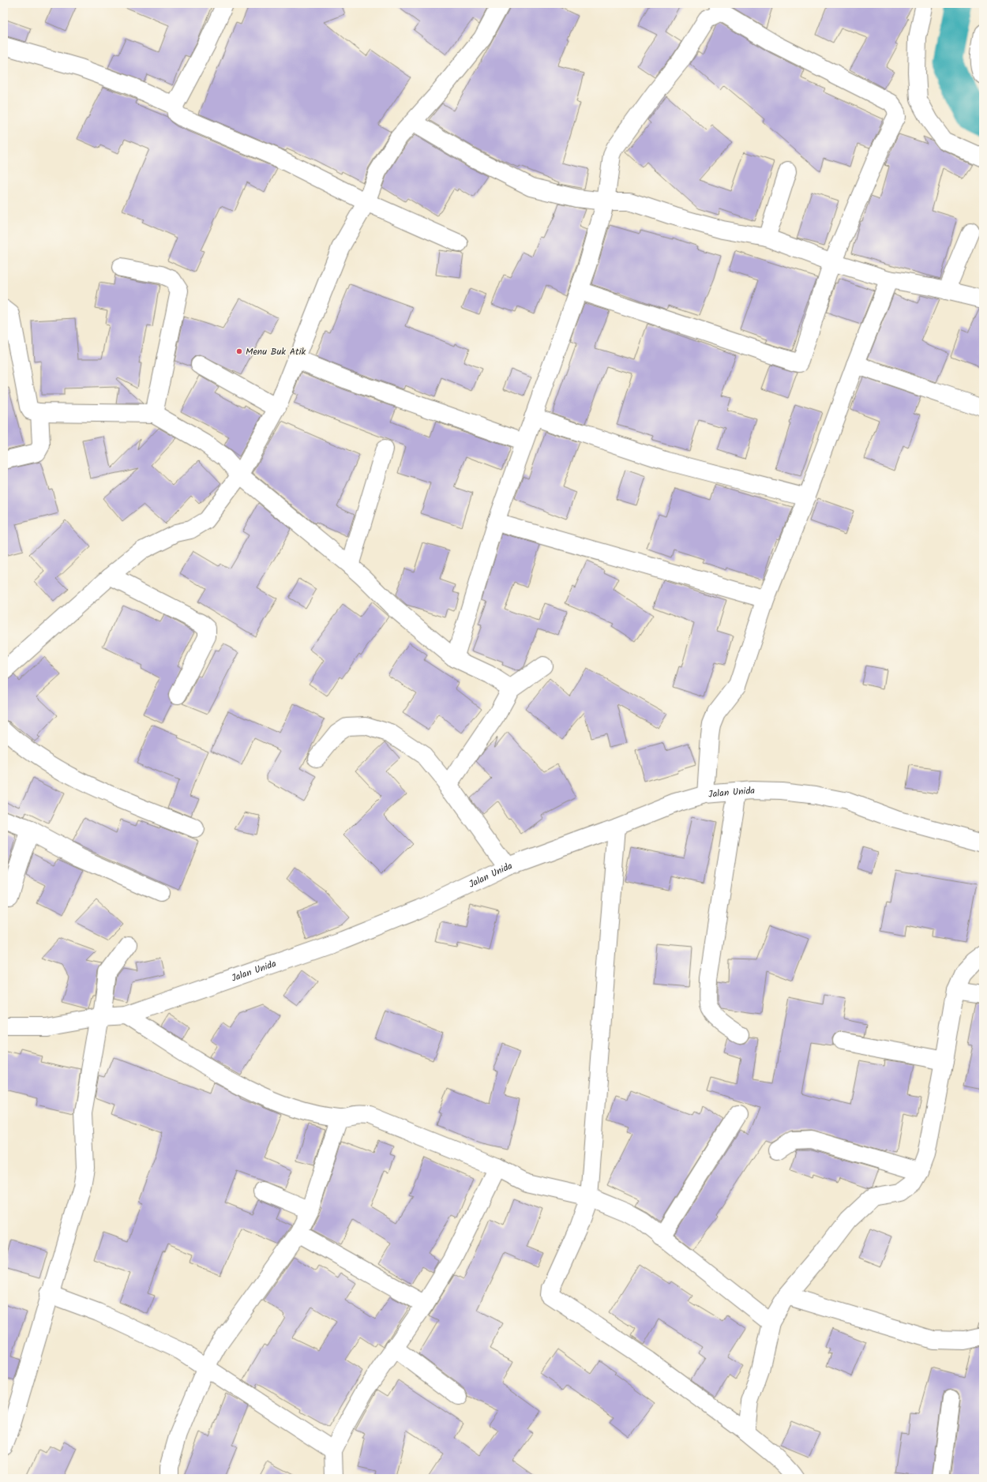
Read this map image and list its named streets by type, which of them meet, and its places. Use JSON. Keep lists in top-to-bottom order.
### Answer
{
  "streets": {
    "street": ["Jalan Unida"]
  },
  "places": ["Menu Buk Atik"]
}
